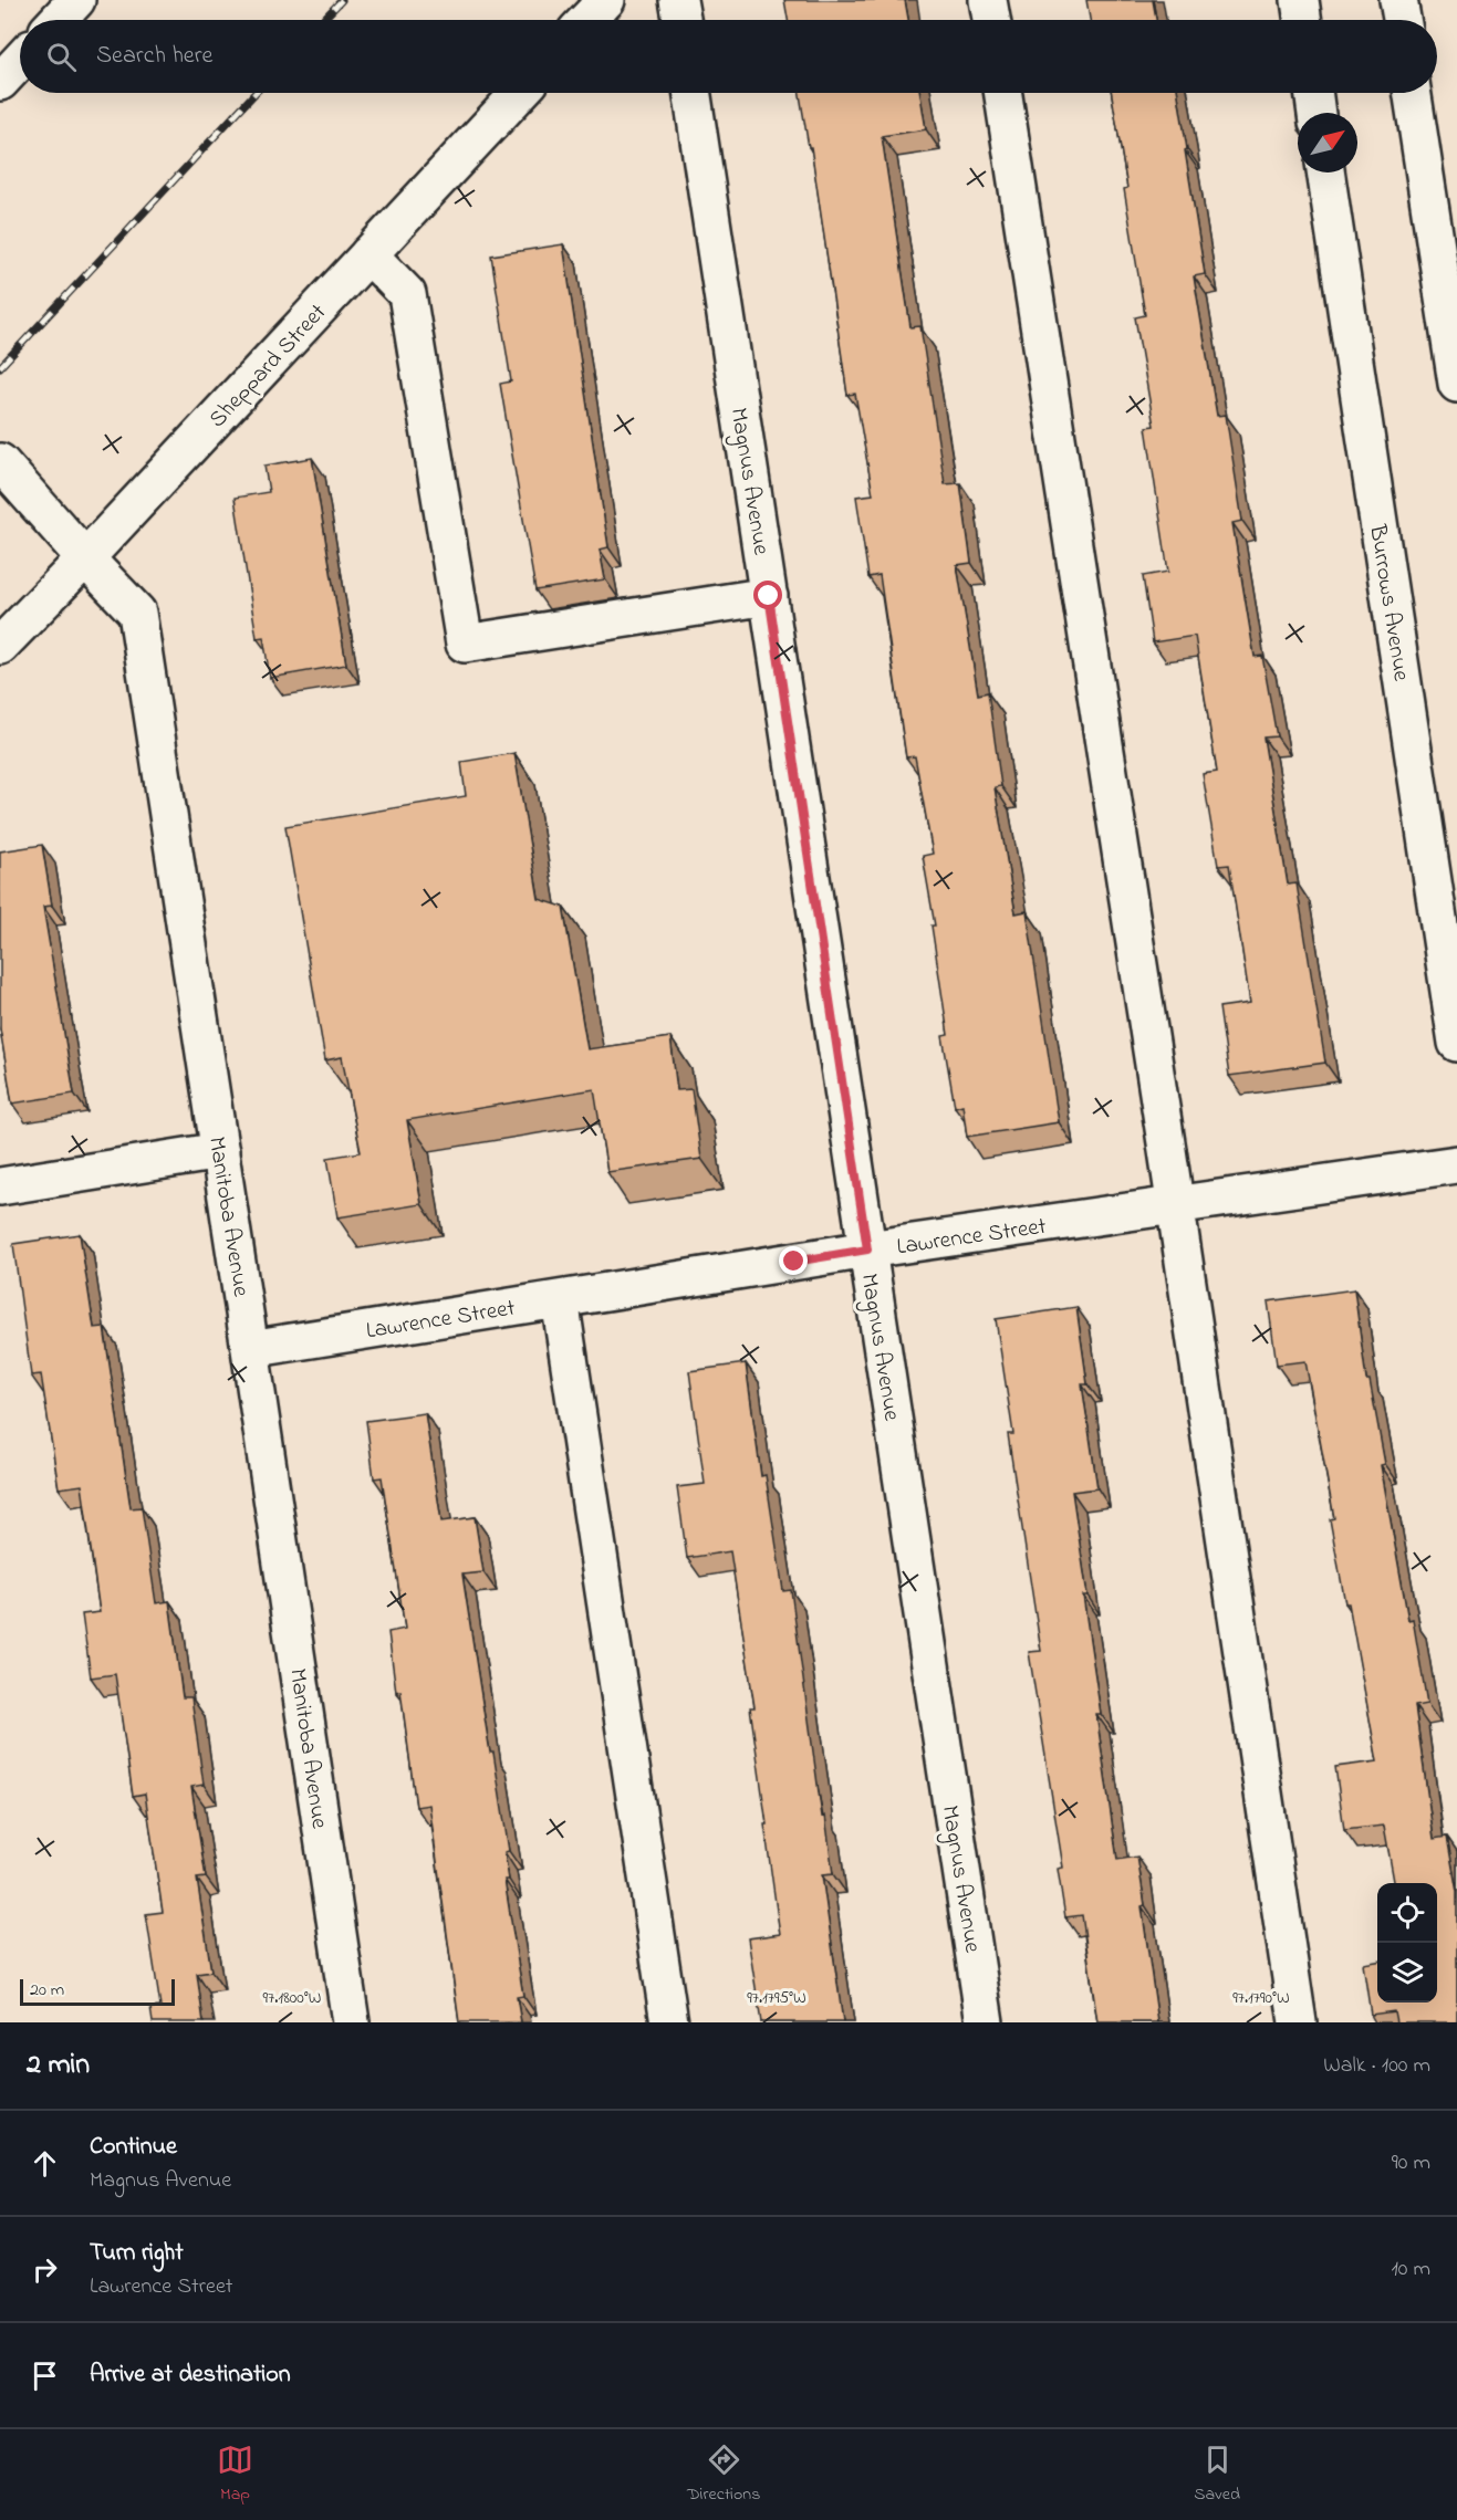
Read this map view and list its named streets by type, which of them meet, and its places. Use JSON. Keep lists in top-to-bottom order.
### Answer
{
  "streets": {
    "street": [
      "Sheppard Street",
      "Magnus Avenue",
      "Burrows Avenue",
      "Manitoba Avenue",
      "Lawrence Street"
    ]
  },
  "crossings": [
    ["Sheppard Street", "Manitoba Avenue"],
    ["Magnus Avenue", "Lawrence Street"],
    ["Manitoba Avenue", "Lawrence Street"]
  ],
  "scale_bar": "20 m",
  "north": "top right",
  "page": {
    "search": "Search here",
    "scale": "20 m",
    "heading": ["2 min", "Walk · 100 m"],
    "list": [
      ["Continue", "Magnus Avenue", "90 m"],
      ["Turn right", "Lawrence Street", "10 m"],
      "Arrive at destination"
    ],
    "nav": ["Map", "Directions", "Saved"]
  },
  "coordinates": ["97.1800°W", "97.1795°W", "97.1790°W"]
}
